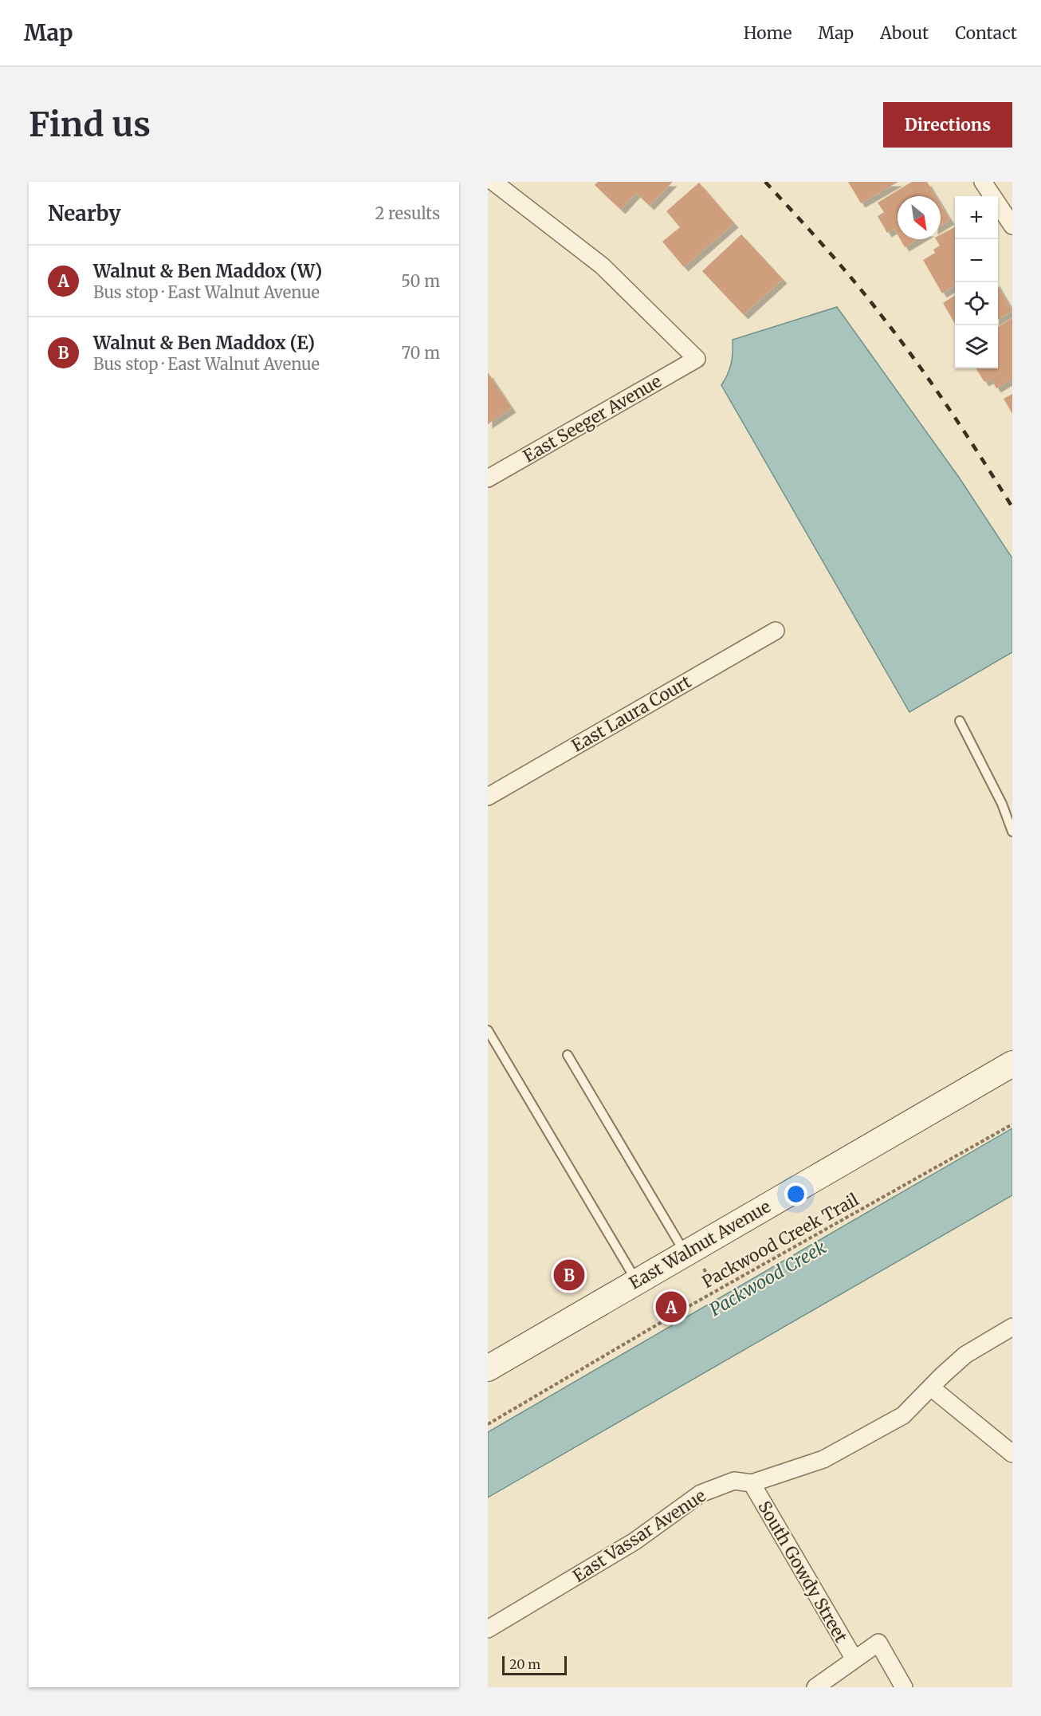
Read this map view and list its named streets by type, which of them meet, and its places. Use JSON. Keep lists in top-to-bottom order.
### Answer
{
  "streets": {
    "main road": ["East Walnut Avenue"],
    "street": [
      "East Seeger Avenue",
      "East Laura Court",
      "East Vassar Avenue",
      "South Gowdy Street"
    ],
    "path": ["Packwood Creek Trail"]
  },
  "crossings": [
    ["East Vassar Avenue", "South Gowdy Street"]
  ],
  "water": ["Packwood Creek"],
  "scale_bar": "20 m",
  "north": "bottom right",
  "page": {
    "header": "Map",
    "nav": [
      "Home",
      "Map",
      "About",
      "Contact"
    ],
    "buttons": "Directions",
    "title": "Find us",
    "heading": ["Nearby", "2 results"],
    "map_buttons": ["+", "−"],
    "list": [
      {
        "mark": "A",
        "name": "Walnut & Ben Maddox (W)",
        "note": "Bus stop · East Walnut Avenue",
        "value": "50 m"
      },
      {
        "mark": "B",
        "name": "Walnut & Ben Maddox (E)",
        "note": "Bus stop · East Walnut Avenue",
        "value": "70 m"
      }
    ],
    "pins": ["B", "A"],
    "scale": "20 m"
  }
}
